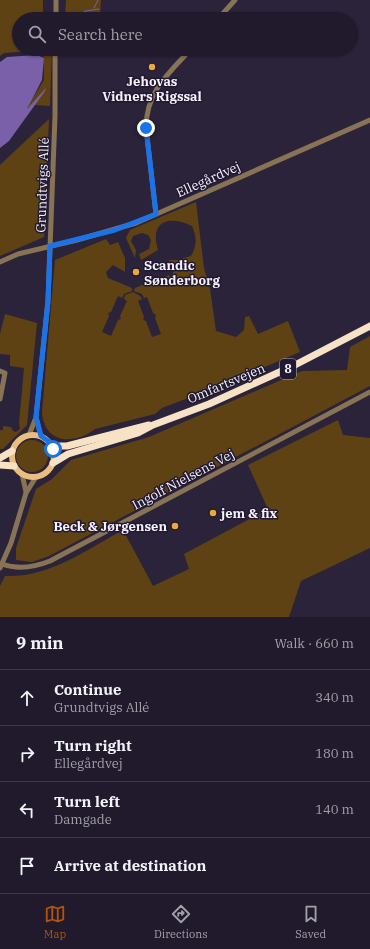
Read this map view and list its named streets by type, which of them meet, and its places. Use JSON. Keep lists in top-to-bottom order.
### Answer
{
  "streets": {
    "highway": ["8", "Omfartsvejen"],
    "street": ["Ellegårdvej", "Grundtvigs Allé", "Ingolf Nielsens Vej"]
  },
  "crossings": [
    ["Ellegårdvej", "Grundtvigs Allé"],
    ["Grundtvigs Allé", "8"],
    ["Grundtvigs Allé", "Omfartsvejen"],
    ["8", "Omfartsvejen"]
  ],
  "places": [
    "Jehovas Vidners Rigssal",
    "Scandic Sønderborg",
    "jem & fix",
    "Beck & Jørgensen"
  ],
  "page": {
    "search": "Search here",
    "heading": ["9 min", "Walk · 660 m"],
    "list": [
      ["Continue", "Grundtvigs Allé", "340 m"],
      ["Turn right", "Ellegårdvej", "180 m"],
      ["Turn left", "Damgade", "140 m"],
      "Arrive at destination"
    ],
    "nav": ["Map", "Directions", "Saved"]
  }
}
